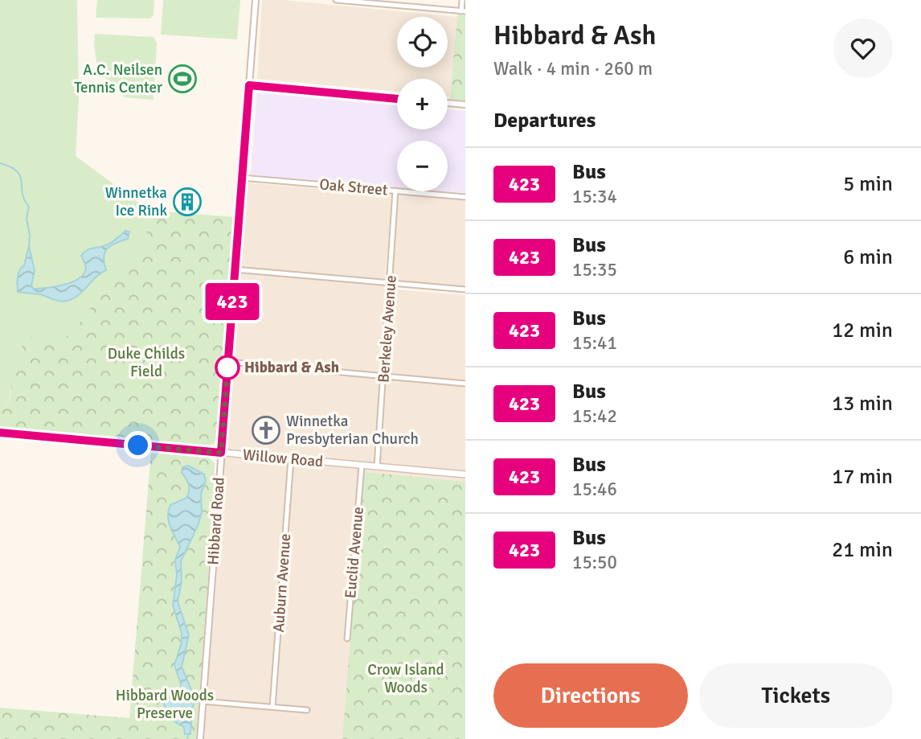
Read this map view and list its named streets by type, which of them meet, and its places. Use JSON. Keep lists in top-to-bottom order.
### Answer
{
  "streets": {
    "main road": ["Willow Road"],
    "street": [
      "Oak Street",
      "Berkeley Avenue",
      "Hibbard Road",
      "Euclid Avenue",
      "Auburn Avenue"
    ]
  },
  "crossings": [
    ["Oak Street", "Berkeley Avenue"],
    ["Oak Street", "Hibbard Road"],
    ["Berkeley Avenue", "Willow Road"],
    ["Willow Road", "Hibbard Road"],
    ["Willow Road", "Euclid Avenue"],
    ["Willow Road", "Auburn Avenue"]
  ],
  "parks": ["Duke Childs Field", "Crow Island Woods", "Hibbard Woods Preserve"],
  "places": {
    "sports": ["A.C. Neilsen Tennis Center"],
    "building": ["Winnetka Ice Rink"],
    "other": ["Hibbard & Ash"],
    "church": ["Winnetka Presbyterian Church"]
  },
  "lines": ["bus line 423"],
  "page": {
    "on_map": "423",
    "heading": [
      ["Hibbard & Ash", "Walk · 4 min · 260 m"],
      "Departures"
    ],
    "map_buttons": ["+", "−"],
    "list": [
      {
        "mark": "423",
        "name": "Bus",
        "note": "15:34",
        "value": "5 min"
      },
      {
        "mark": "423",
        "name": "Bus",
        "note": "15:35",
        "value": "6 min"
      },
      {
        "mark": "423",
        "name": "Bus",
        "note": "15:41",
        "value": "12 min"
      },
      {
        "mark": "423",
        "name": "Bus",
        "note": "15:42",
        "value": "13 min"
      },
      {
        "mark": "423",
        "name": "Bus",
        "note": "15:46",
        "value": "17 min"
      },
      {
        "mark": "423",
        "name": "Bus",
        "note": "15:50",
        "value": "21 min"
      }
    ],
    "buttons": ["Directions", "Tickets"]
  }
}
